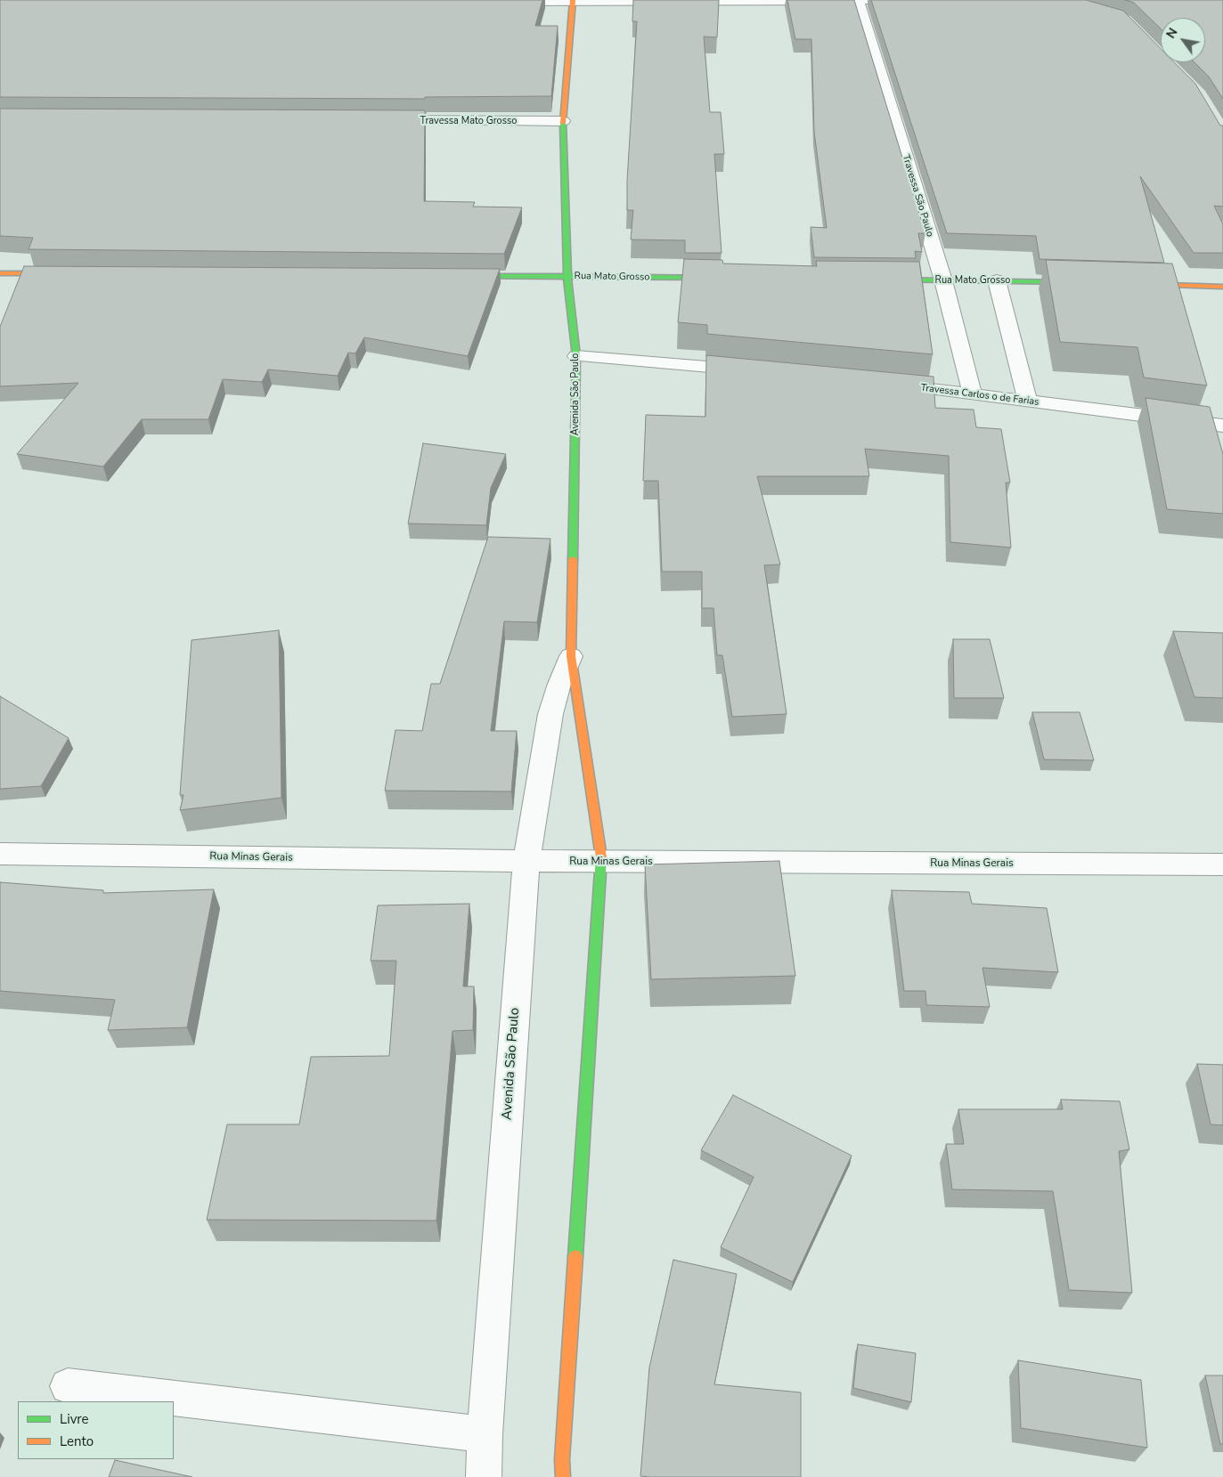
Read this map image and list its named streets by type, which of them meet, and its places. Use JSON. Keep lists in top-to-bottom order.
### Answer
{
  "streets": {
    "street": [
      "Travessa Mato Grosso",
      "Travessa São Paulo",
      "Rua Mato Grosso",
      "Avenida São Paulo",
      "Travessa Carlos o de Farias",
      "Rua Minas Gerais"
    ]
  },
  "crossings": [
    ["Travessa Mato Grosso", "Avenida São Paulo"],
    ["Travessa São Paulo", "Rua Mato Grosso"],
    ["Travessa São Paulo", "Travessa Carlos o de Farias"],
    ["Rua Mato Grosso", "Avenida São Paulo"],
    ["Avenida São Paulo", "Rua Minas Gerais"]
  ],
  "legend": ["Livre", "Lento"],
  "north": "top left"
}
